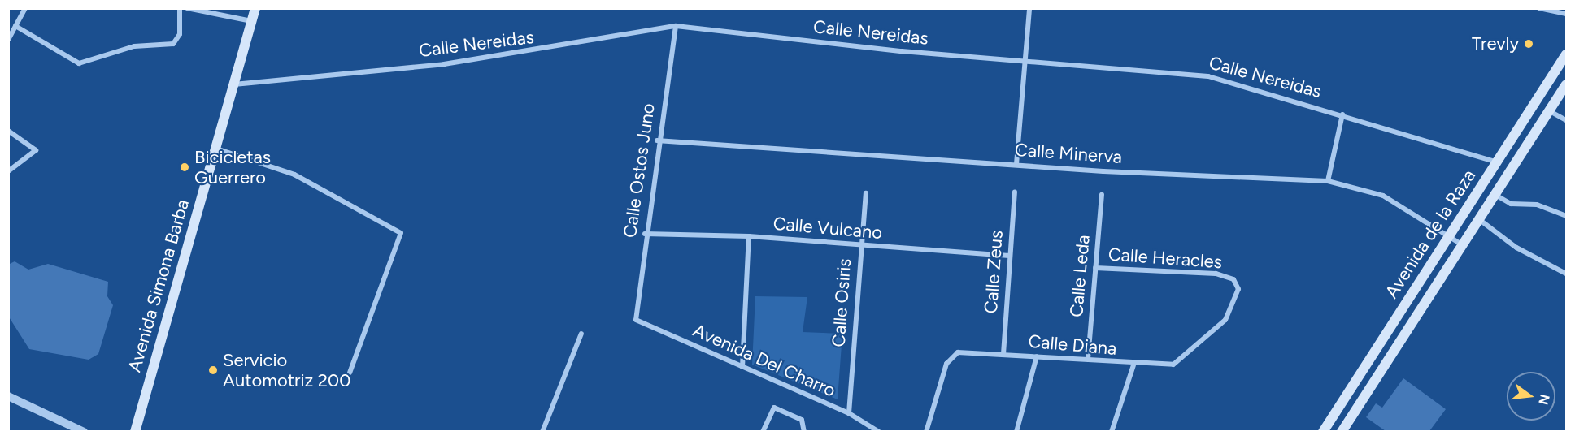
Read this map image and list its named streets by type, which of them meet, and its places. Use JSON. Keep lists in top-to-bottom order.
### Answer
{
  "streets": {
    "main road": ["Avenida de la Raza", "Avenida Simona Barba"],
    "street": [
      "Calle Nereidas",
      "Calle Minerva",
      "Calle Ostos Juno",
      "Calle Vulcano",
      "Calle Heracles",
      "Calle Zeus",
      "Calle Leda",
      "Calle Osiris",
      "Calle Diana",
      "Avenida Del Charro"
    ]
  },
  "crossings": [
    ["Calle Nereidas", "Calle Ostos Juno"],
    ["Calle Nereidas", "Avenida de la Raza"],
    ["Calle Nereidas", "Avenida Simona Barba"],
    ["Calle Minerva", "Calle Ostos Juno"],
    ["Calle Minerva", "Avenida de la Raza"],
    ["Calle Ostos Juno", "Calle Vulcano"],
    ["Calle Ostos Juno", "Avenida Del Charro"],
    ["Calle Vulcano", "Calle Zeus"],
    ["Calle Vulcano", "Calle Osiris"],
    ["Calle Heracles", "Calle Leda"],
    ["Calle Heracles", "Calle Diana"],
    ["Calle Zeus", "Calle Diana"],
    ["Calle Leda", "Calle Diana"],
    ["Calle Osiris", "Avenida Del Charro"]
  ],
  "places": ["Trevly", "Bicicletas Guerrero", "Servicio Automotriz 200"],
  "north": "right"
}
